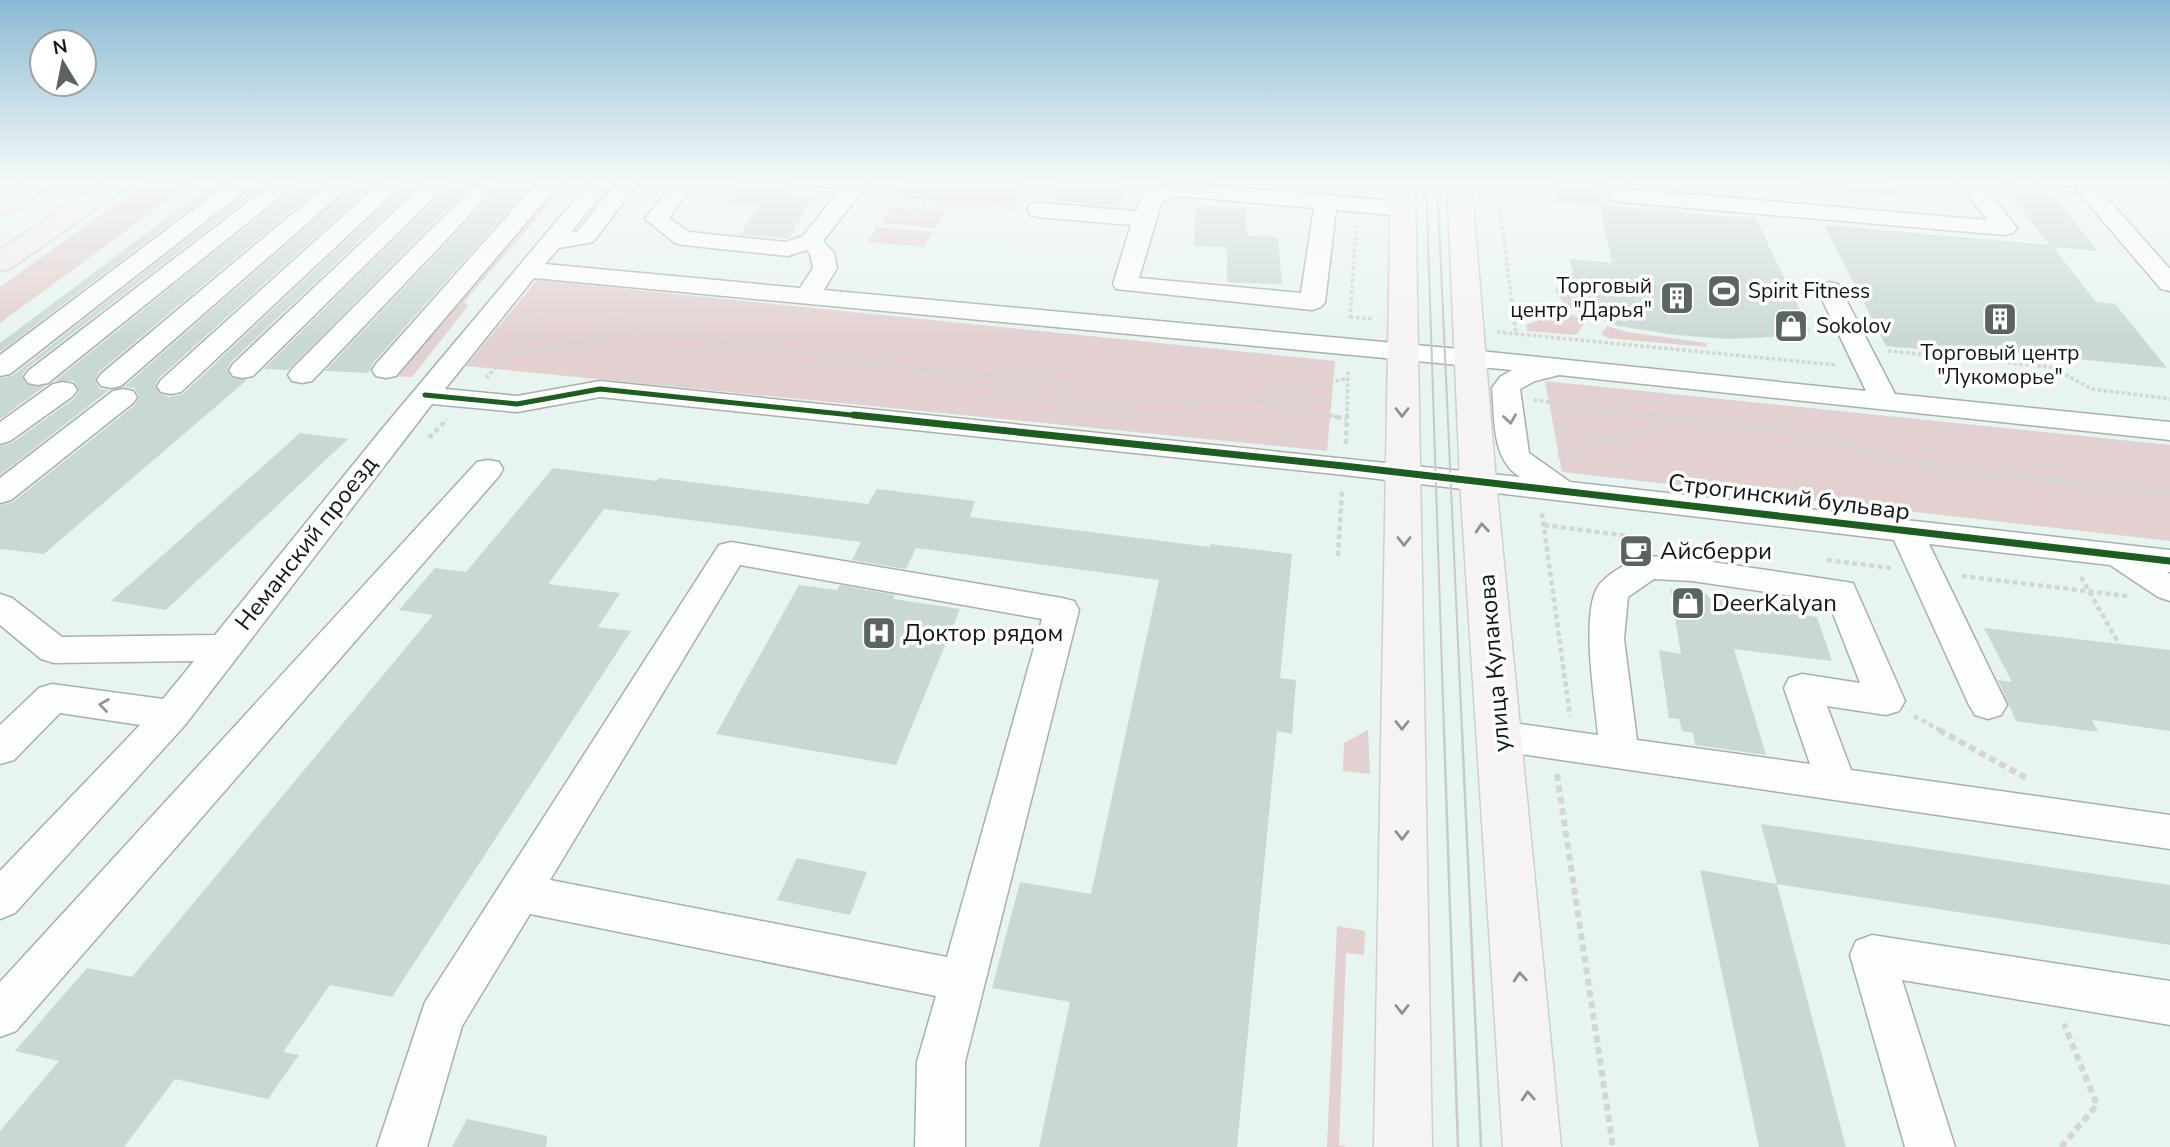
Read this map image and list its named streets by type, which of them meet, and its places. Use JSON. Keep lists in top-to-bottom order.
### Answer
{
  "streets": {
    "main road": ["улица Кулакова"],
    "street": ["Строгинский бульвар", "Неманский проезд"]
  },
  "crossings": [
    ["Строгинский бульвар", "Неманский проезд"],
    ["Строгинский бульвар", "улица Кулакова"]
  ],
  "places": {
    "sports": ["Spirit Fitness"],
    "building": ["Торговый центр \"Дарья\"", "Торговый центр \"Лукоморье\""],
    "shop": ["Sokolov", "DeerKalyan"],
    "cafe": ["Айсберри"],
    "hospital": ["Доктор рядом"]
  },
  "north": "top"
}
